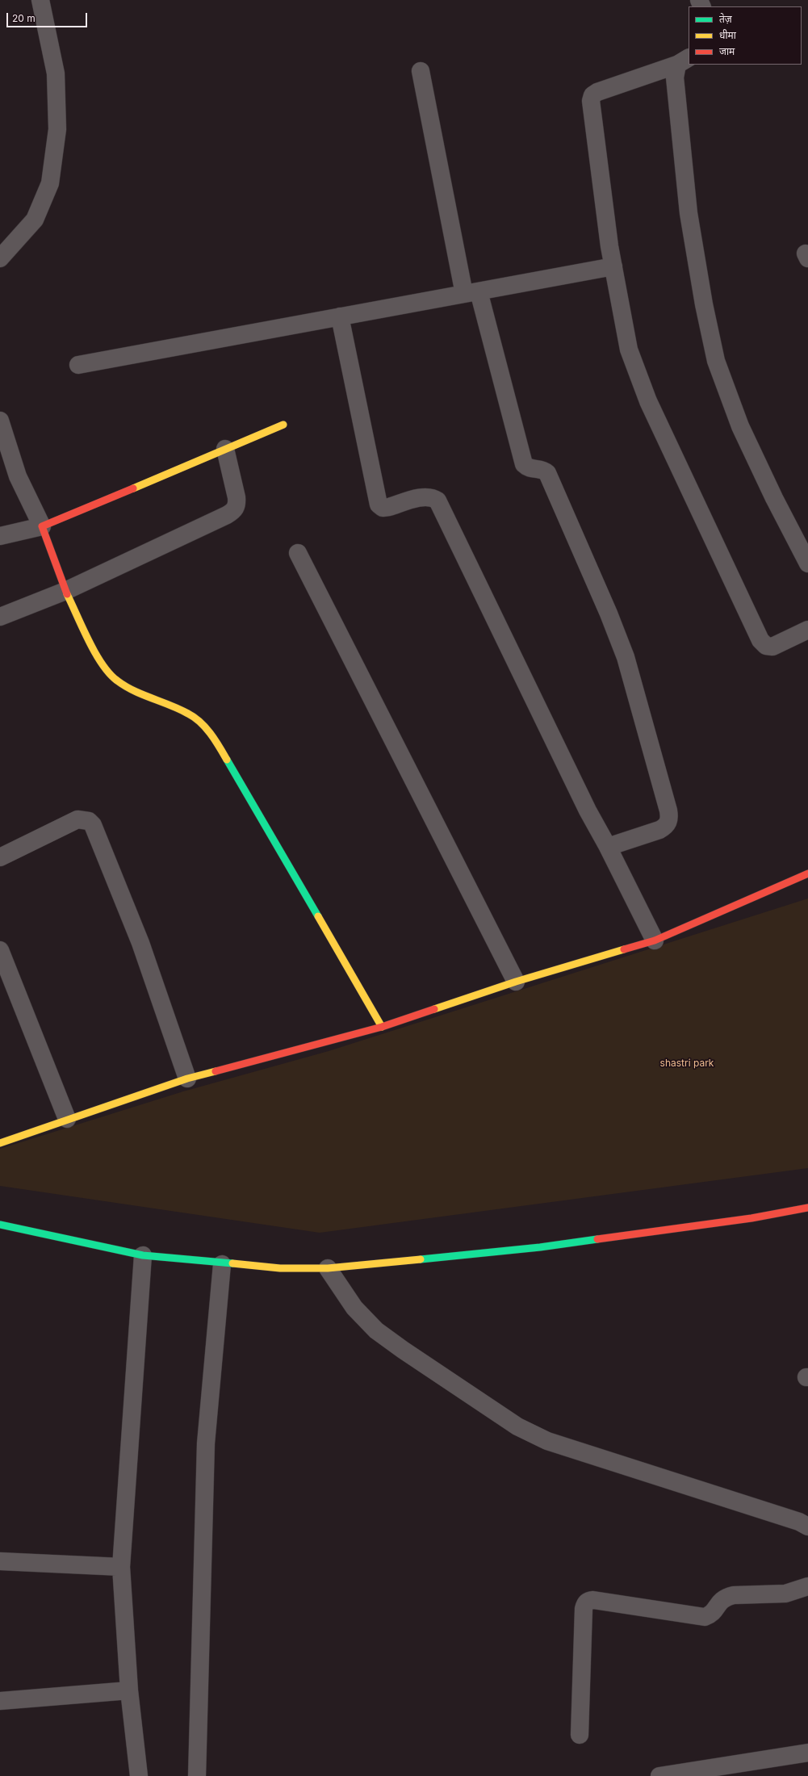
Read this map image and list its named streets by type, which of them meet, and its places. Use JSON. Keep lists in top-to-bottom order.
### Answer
{
  "parks": ["shastri park"],
  "legend": ["तेज़", "धीमा", "जाम"],
  "scale_bar": "20 m"
}
